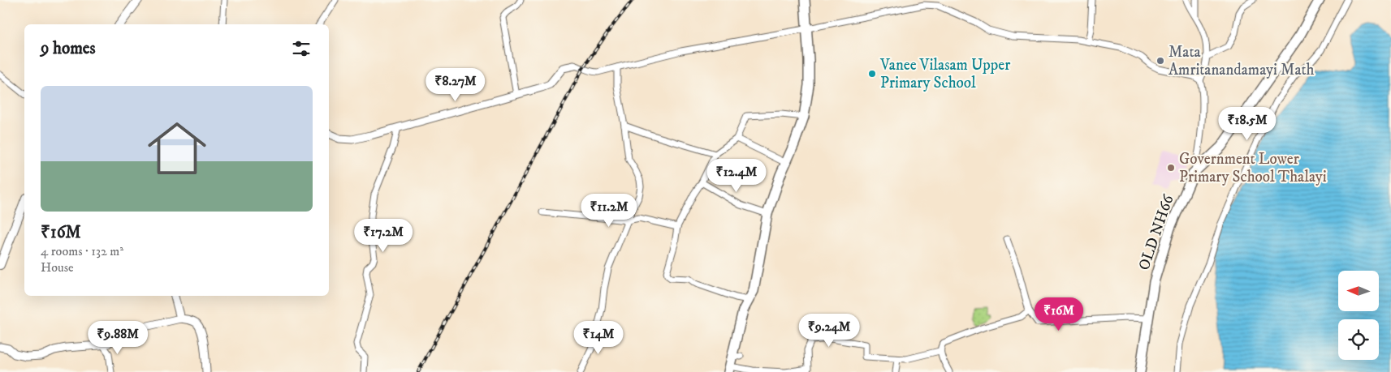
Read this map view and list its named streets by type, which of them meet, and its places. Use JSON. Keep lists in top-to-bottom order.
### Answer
{
  "streets": {
    "main road": ["OLD NH66"]
  },
  "places": ["Mata Amritanandamayi Math", "Vanee Vilasam Upper Primary School", "Government Lower Primary School Thalayi"],
  "north": "left",
  "page": {
    "heading": "9 homes",
    "price": [
      "₹8.27M",
      "₹18.5M",
      "₹12.4M",
      "₹11.2M",
      "₹17.2M",
      "₹16M",
      "₹9.24M",
      "₹9.88M",
      "₹14M"
    ],
    "list": [
      {
        "name": "₹16M",
        "note": "4 rooms · 132 m² · House"
      }
    ]
  }
}
